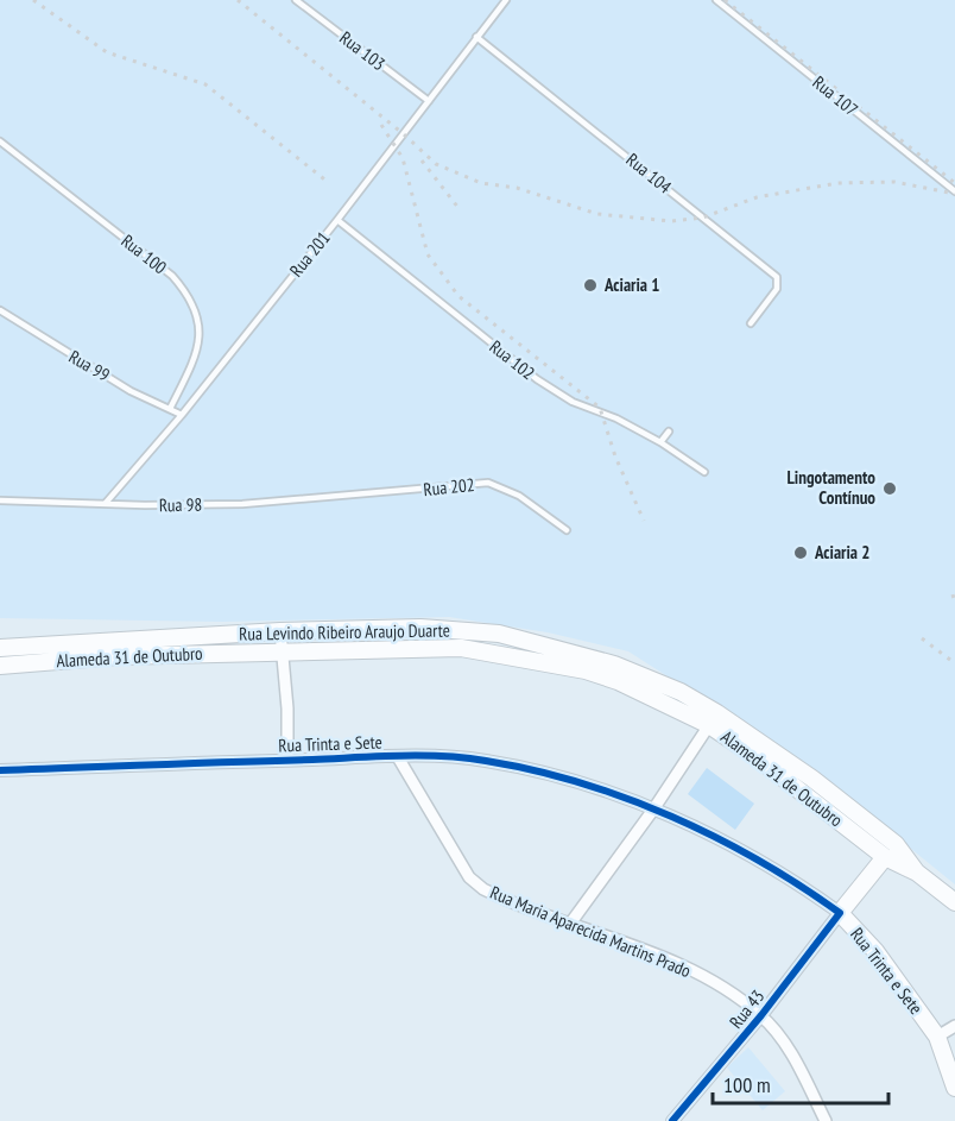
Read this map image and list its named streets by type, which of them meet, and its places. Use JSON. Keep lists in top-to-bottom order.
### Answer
{
  "streets": {
    "main road": [
      "Rua Levindo Ribeiro Araujo Duarte",
      "Alameda 31 de Outubro",
      "Rua Trinta e Sete",
      "Rua 43"
    ],
    "street": ["Rua Maria Aparecida Martins Prado"],
    "lane": [
      "Rua 103",
      "Rua 107",
      "Rua 104",
      "Rua 100",
      "Rua 201",
      "Rua 102",
      "Rua 99",
      "Rua 202",
      "Rua 98"
    ]
  },
  "crossings": [
    ["Rua 103", "Rua 201"],
    ["Rua 104", "Rua 201"],
    ["Rua 100", "Rua 99"],
    ["Rua 201", "Rua 102"],
    ["Rua 201", "Rua 99"],
    ["Rua 201", "Rua 98"],
    ["Rua 202", "Rua 98"],
    ["Rua Levindo Ribeiro Araujo Duarte", "Alameda 31 de Outubro"],
    ["Rua Levindo Ribeiro Araujo Duarte", "Rua 43"],
    ["Alameda 31 de Outubro", "Rua 43"],
    ["Rua Trinta e Sete", "Rua Maria Aparecida Martins Prado"],
    ["Rua Trinta e Sete", "Rua 43"],
    ["Rua Maria Aparecida Martins Prado", "Rua 43"]
  ],
  "places": ["Aciaria 1", "Lingotamento Contínuo", "Aciaria 2"],
  "scale_bar": "100 m"
}
